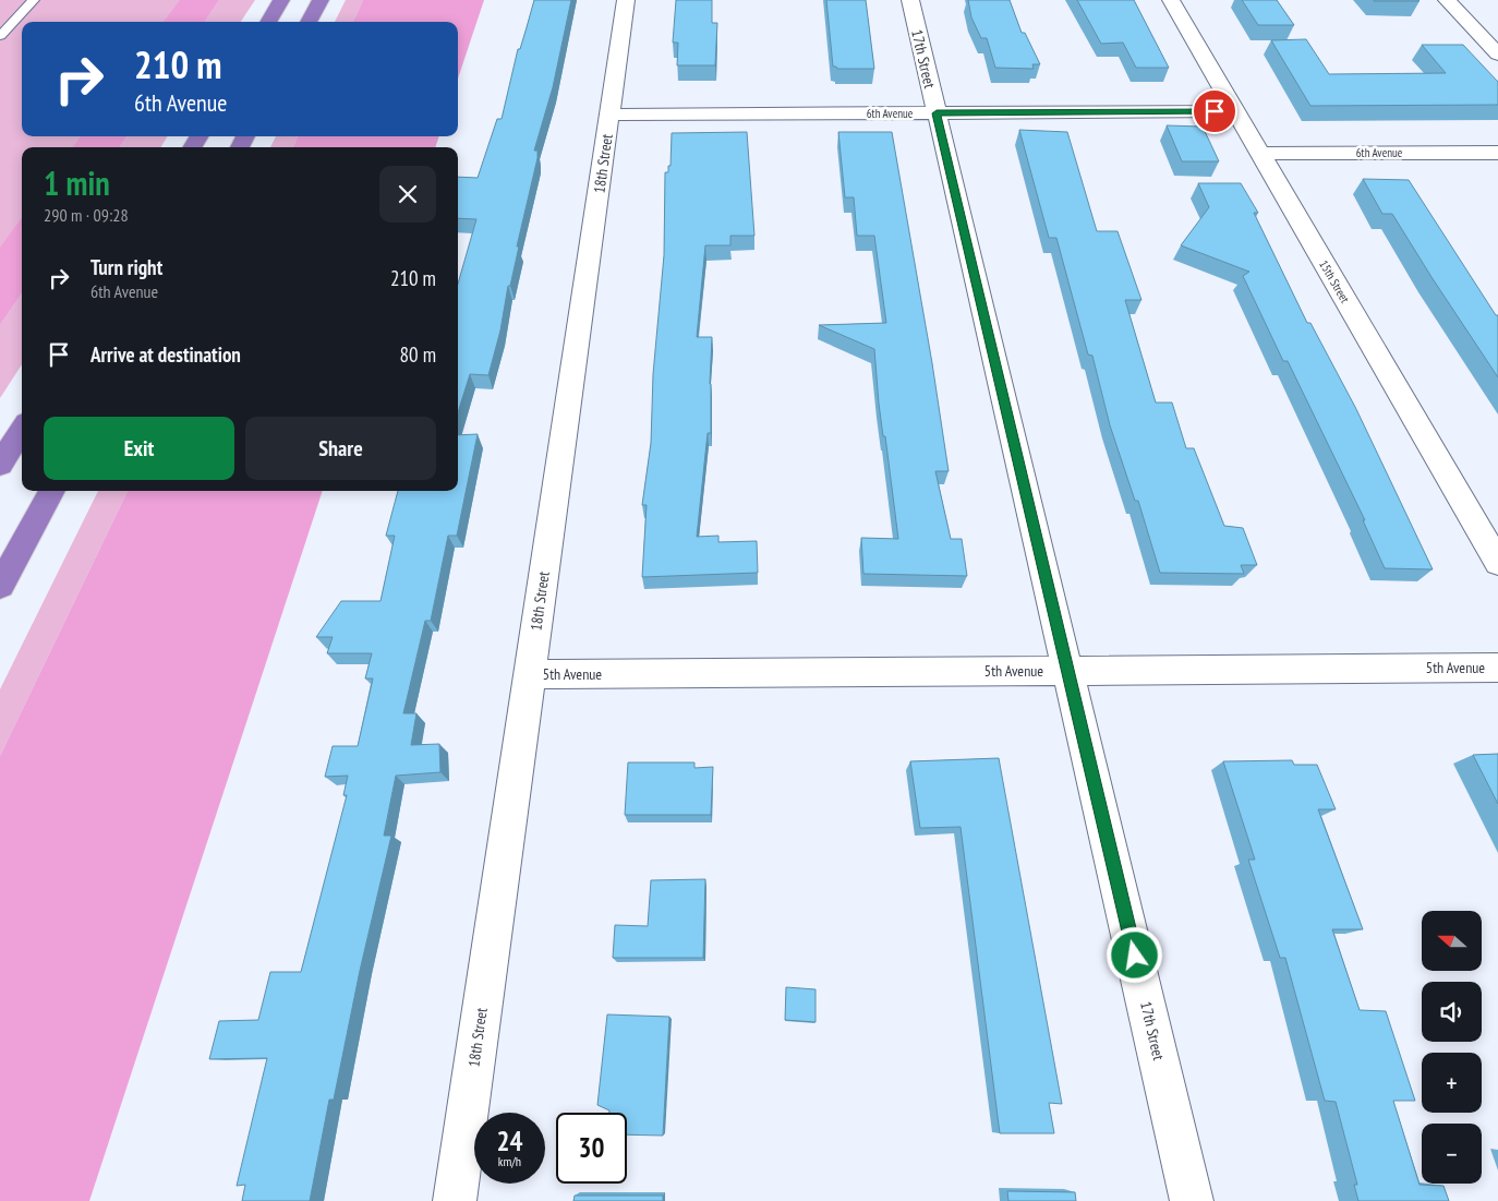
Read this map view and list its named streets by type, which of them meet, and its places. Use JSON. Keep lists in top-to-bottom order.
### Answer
{
  "streets": {
    "street": [
      "17th Street",
      "6th Avenue",
      "18th Street",
      "15th Street",
      "5th Avenue"
    ]
  },
  "crossings": [
    ["17th Street", "6th Avenue"],
    ["17th Street", "5th Avenue"],
    ["6th Avenue", "18th Street"],
    ["6th Avenue", "15th Street"],
    ["18th Street", "5th Avenue"]
  ],
  "north": "left",
  "page": {
    "turn": ["210 m", "6th Avenue"],
    "heading": ["1 min", "290 m · 09:28"],
    "list": [
      {
        "name": "Turn right",
        "note": "6th Avenue",
        "value": "210 m"
      },
      {
        "name": "Arrive at destination",
        "value": "80 m"
      }
    ],
    "buttons": ["Exit", "Share"],
    "map_buttons": ["+", "−"],
    "speed": "24 km/h",
    "limit": "30"
  }
}
